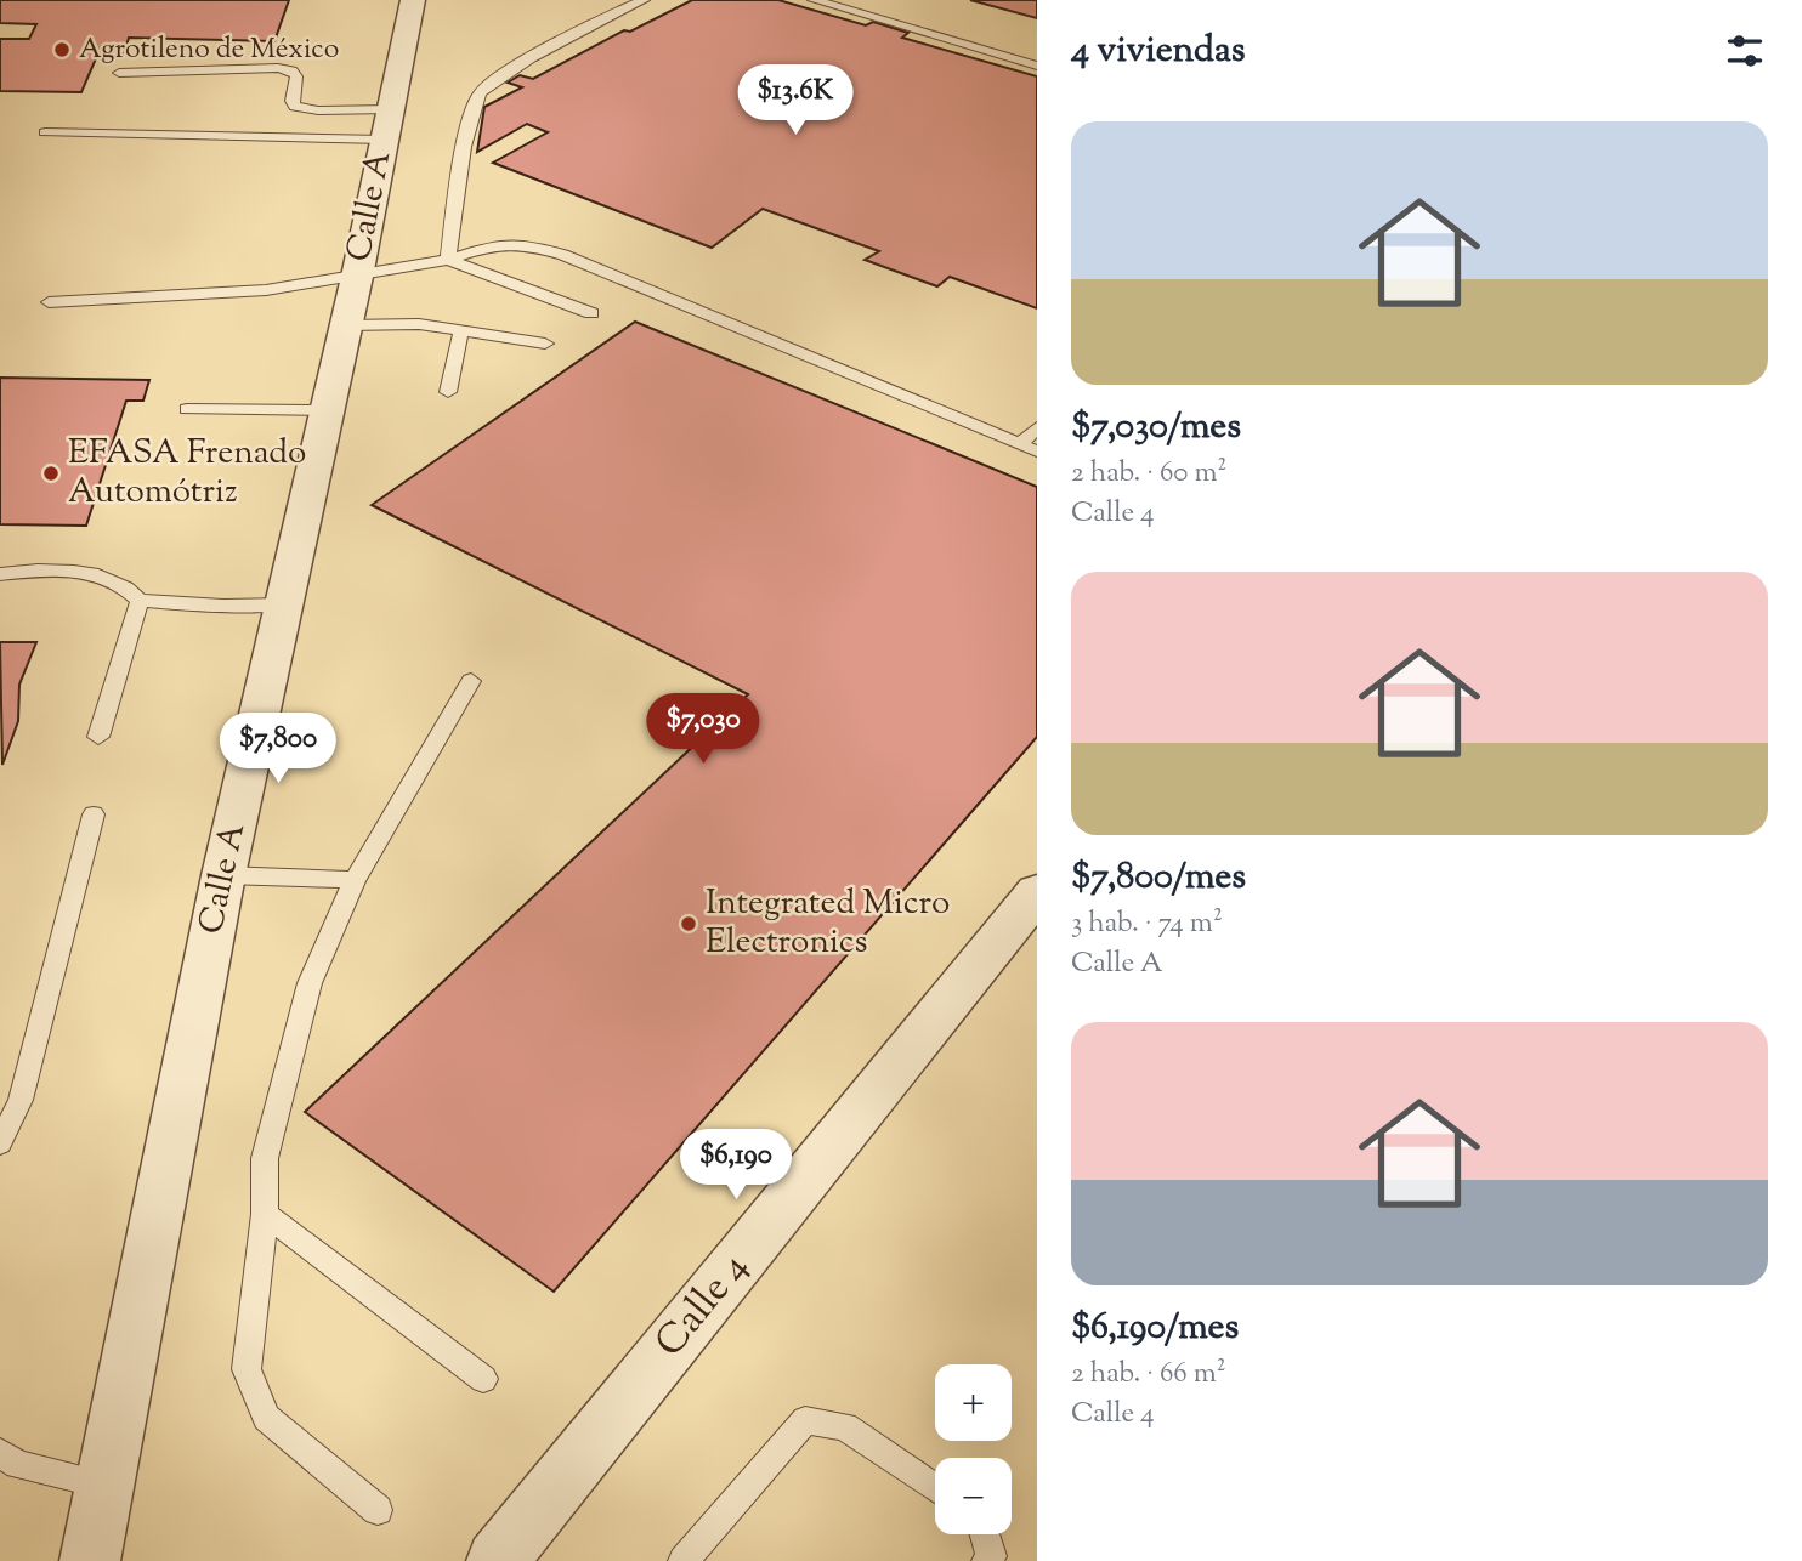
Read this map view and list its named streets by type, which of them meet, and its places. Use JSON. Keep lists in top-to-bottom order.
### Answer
{
  "streets": {
    "street": ["Calle A", "Calle 4"]
  },
  "places": ["Agrotileno de México", "EFASA Frenado Automótriz", "Integrated Micro Electronics"],
  "page": {
    "heading": "4 viviendas",
    "price": [
      "$13.6K",
      "$7,030",
      "$7,800",
      "$6,190"
    ],
    "list": [
      {
        "name": "$7,030/mes",
        "note": "2 hab. · 60 m² · Calle 4"
      },
      {
        "name": "$7,800/mes",
        "note": "3 hab. · 74 m² · Calle A"
      },
      {
        "name": "$6,190/mes",
        "note": "2 hab. · 66 m² · Calle 4"
      }
    ],
    "map_buttons": ["+", "−"]
  }
}
